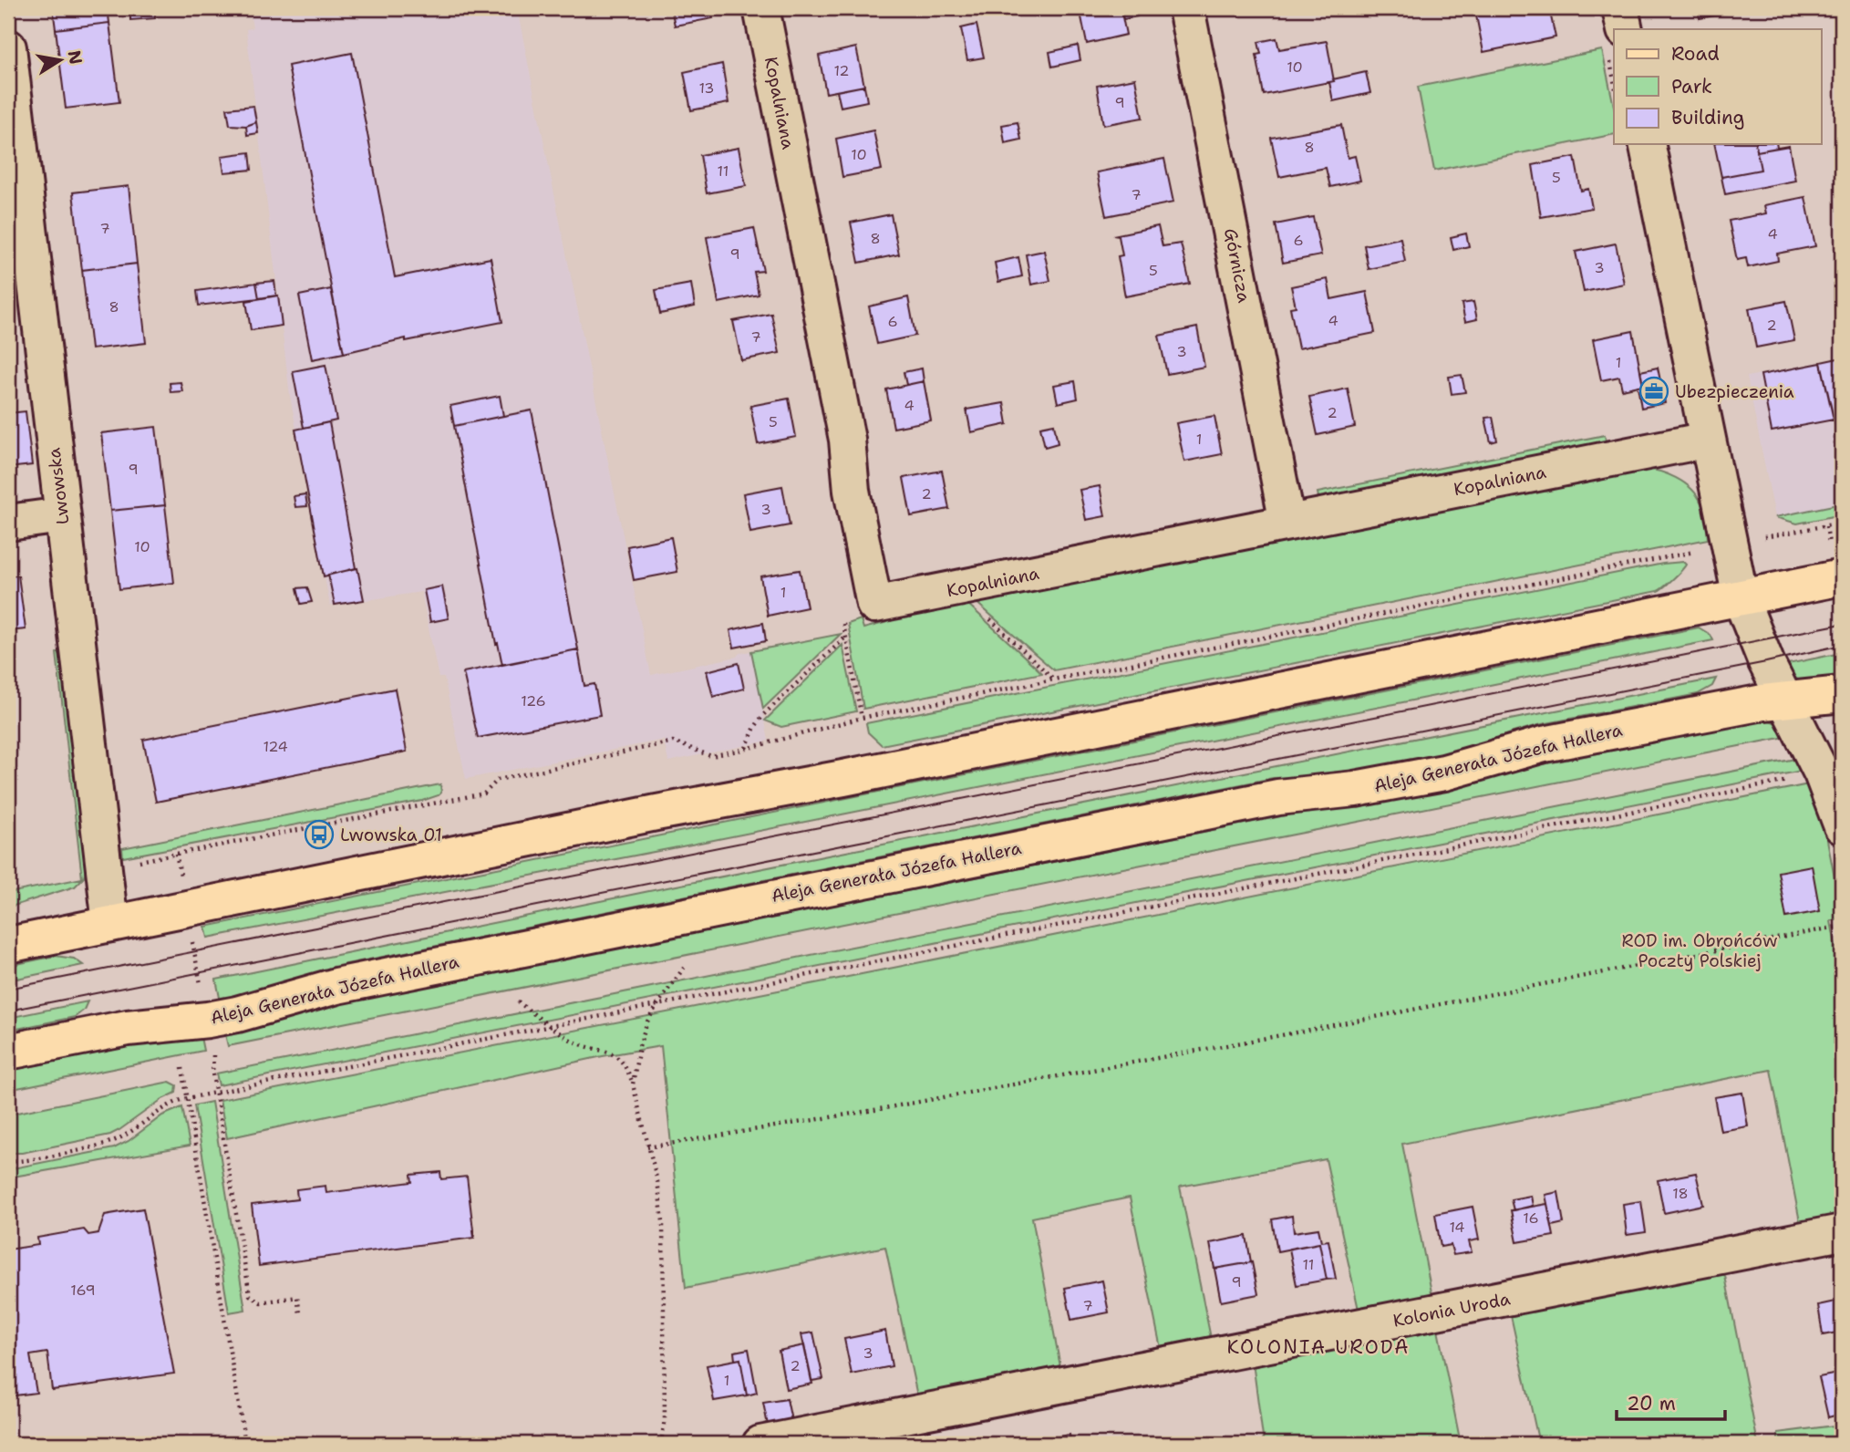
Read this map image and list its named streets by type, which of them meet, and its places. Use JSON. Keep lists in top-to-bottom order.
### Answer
{
  "streets": {
    "main road": ["Aleja Generała Józefa Hallera"],
    "street": [
      "Kopalniana",
      "Górnicza",
      "Lwowska",
      "Kolonia Uroda"
    ]
  },
  "crossings": [
    ["Kopalniana", "Górnicza"]
  ],
  "districts": ["KOLONIA URODA"],
  "parks": ["ROD im. Obrońców Poczty Polskiej"],
  "places": {
    "office": ["Ubezpieczenia"],
    "bus stop": ["Lwowska 01"]
  },
  "house_numbers": [
    "10",
    "12",
    "13",
    "9",
    "8",
    "10",
    "11",
    "5",
    "7",
    "7",
    "4",
    "8",
    "6",
    "9",
    "3",
    "5",
    "8",
    "4",
    "6",
    "2",
    "7",
    "3",
    "1",
    "4",
    "2",
    "5",
    "1",
    "9",
    "2",
    "3",
    "10",
    "1",
    "126",
    "124",
    "18",
    "16",
    "14",
    "11",
    "9",
    "169",
    "7",
    "3",
    "2",
    "1"
  ],
  "legend": ["Road", "Park", "Building"],
  "scale_bar": "20 m",
  "north": "right"
}
